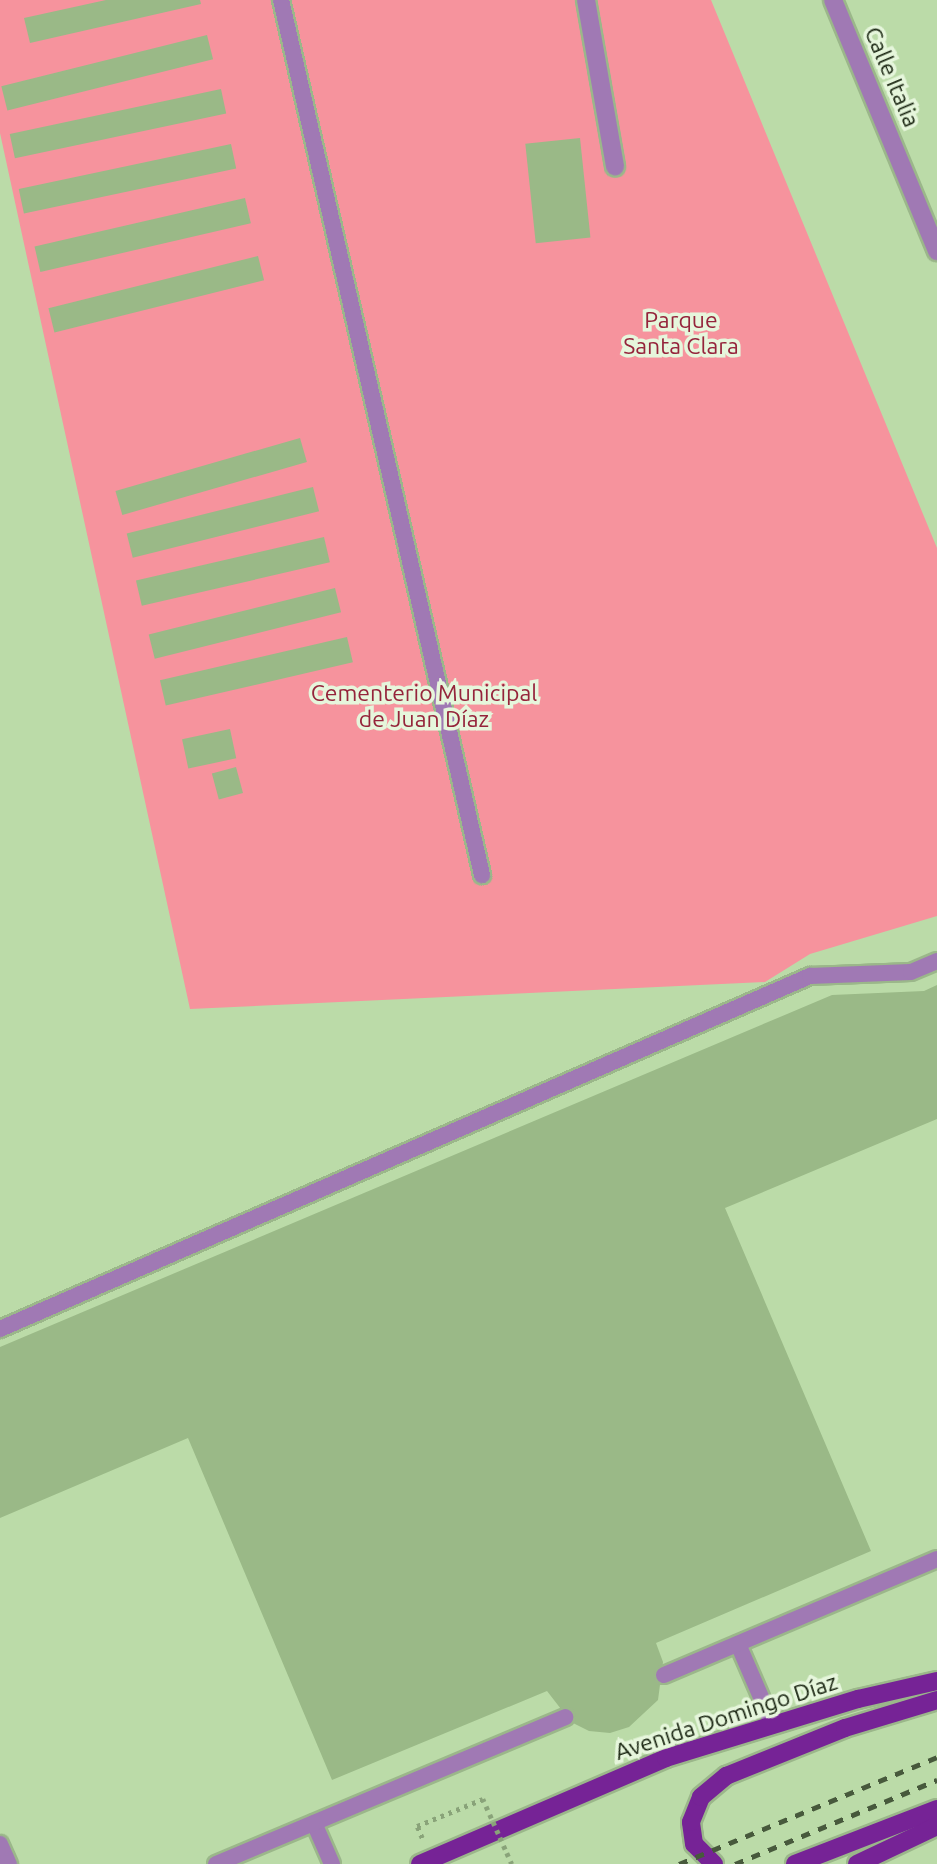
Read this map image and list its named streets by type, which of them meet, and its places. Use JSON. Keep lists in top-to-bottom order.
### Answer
{
  "streets": {
    "main road": ["Avenida Domingo Díaz"],
    "street": ["Calle Italia"]
  },
  "parks": ["Parque Santa Clara", "Cementerio Municipal de Juan Díaz"]
}
